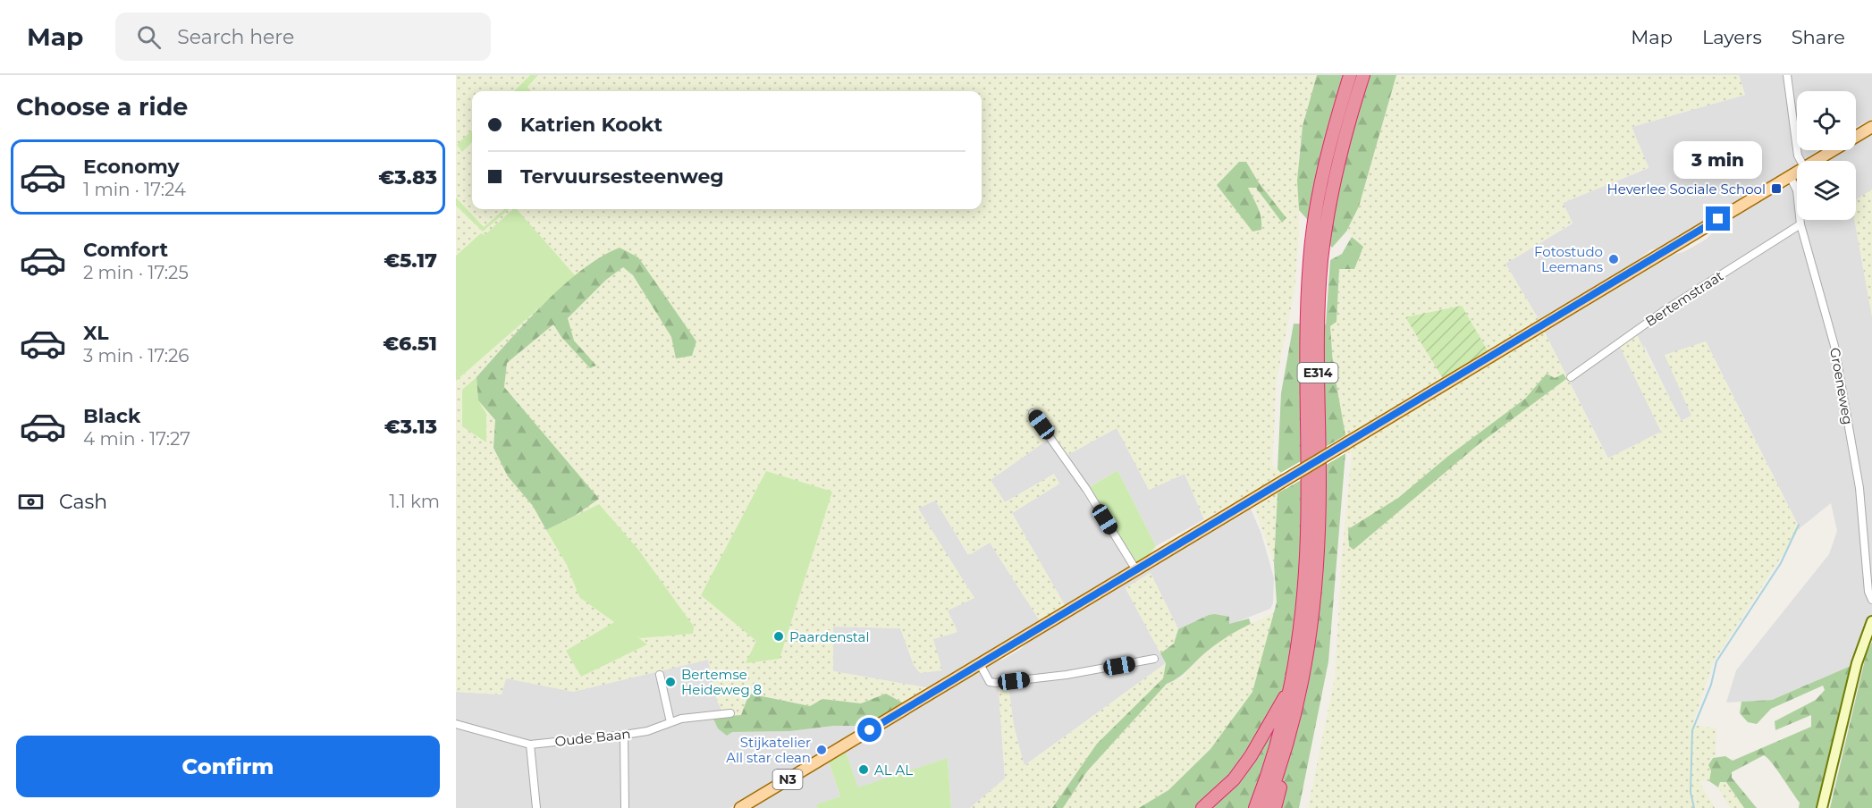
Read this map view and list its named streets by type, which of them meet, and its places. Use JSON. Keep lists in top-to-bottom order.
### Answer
{
  "streets": {
    "highway": ["E314"],
    "main road": ["N3"],
    "street": ["Bertemstraat", "Groeneweg", "Oude Baan"]
  },
  "crossings": [
    ["Bertemstraat", "Groeneweg"],
    ["Groeneweg", "N3"]
  ],
  "places": {
    "transit": ["Heverlee Sociale School"],
    "other": [
      "Fotostudo Leemans",
      "Paardenstal",
      "Bertemse Heideweg 8",
      "Stijkatelier All star clean",
      "AL AL"
    ]
  },
  "page": {
    "header": "Map",
    "search": "Search here",
    "nav": ["Map", "Layers", "Share"],
    "heading": "Choose a ride",
    "banner": ["Katrien Kookt", "Tervuursesteenweg"],
    "list": [
      {
        "name": "Economy",
        "note": "1 min · 17:24",
        "value": "€3.83"
      },
      {
        "name": "Comfort",
        "note": "2 min · 17:25",
        "value": "€5.17"
      },
      {
        "name": "XL",
        "note": "3 min · 17:26",
        "value": "€6.51"
      },
      {
        "name": "Black",
        "note": "4 min · 17:27",
        "value": "€3.13"
      }
    ],
    "bubble": "3 min",
    "pay": ["Cash", "1.1 km"],
    "buttons": "Confirm"
  }
}
